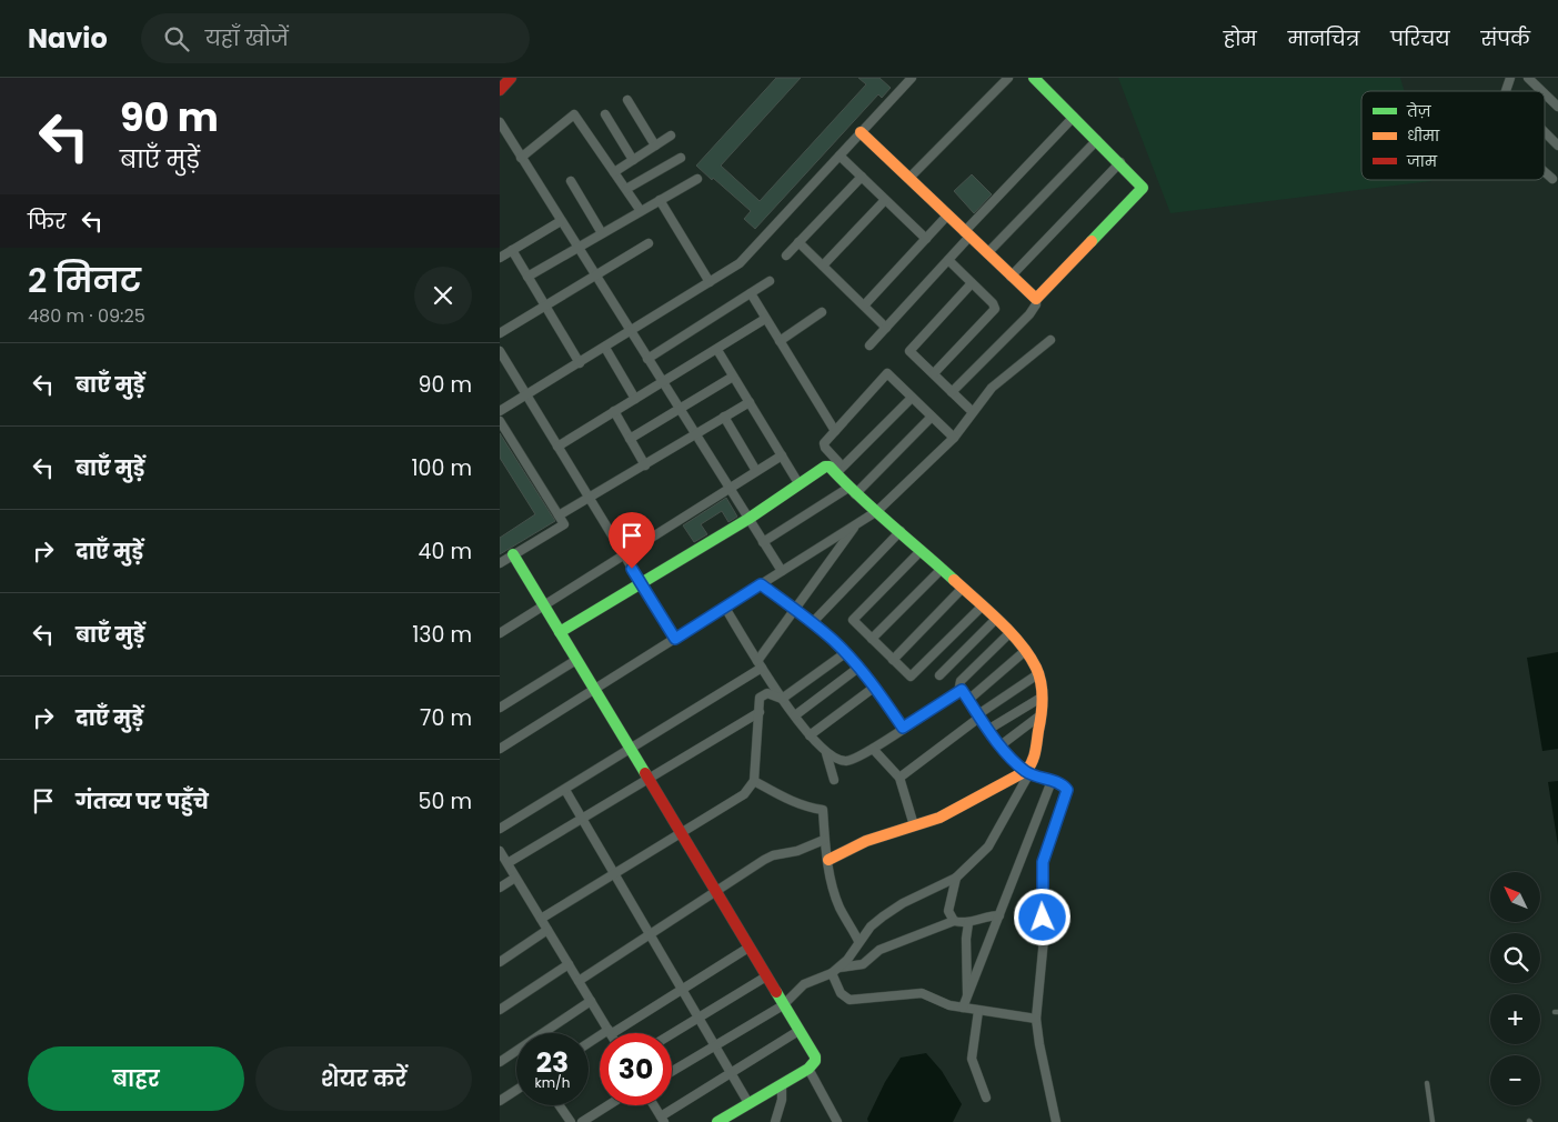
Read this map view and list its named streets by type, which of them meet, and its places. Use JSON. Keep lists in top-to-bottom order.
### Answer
{
  "legend": ["तेज़", "धीमा", "जाम"],
  "north": "top left",
  "page": {
    "header": "Navio",
    "search": "यहाँ खोजें",
    "nav": [
      "होम",
      "मानचित्र",
      "परिचय",
      "संपर्क"
    ],
    "turn": ["90 m", "बाएँ मुड़ें"],
    "then": "फिर",
    "heading": ["2 मिनट", "480 m · 09:25"],
    "list": [
      {
        "name": "बाएँ मुड़ें",
        "value": "90 m"
      },
      {
        "name": "बाएँ मुड़ें",
        "value": "100 m"
      },
      {
        "name": "दाएँ मुड़ें",
        "value": "40 m"
      },
      {
        "name": "बाएँ मुड़ें",
        "value": "130 m"
      },
      {
        "name": "दाएँ मुड़ें",
        "value": "70 m"
      },
      {
        "name": "गंतव्य पर पहुँचे",
        "value": "50 m"
      }
    ],
    "map_buttons": ["+", "−"],
    "speed": "23 km/h",
    "limit": "30",
    "buttons": ["बाहर", "शेयर करें"]
  }
}
